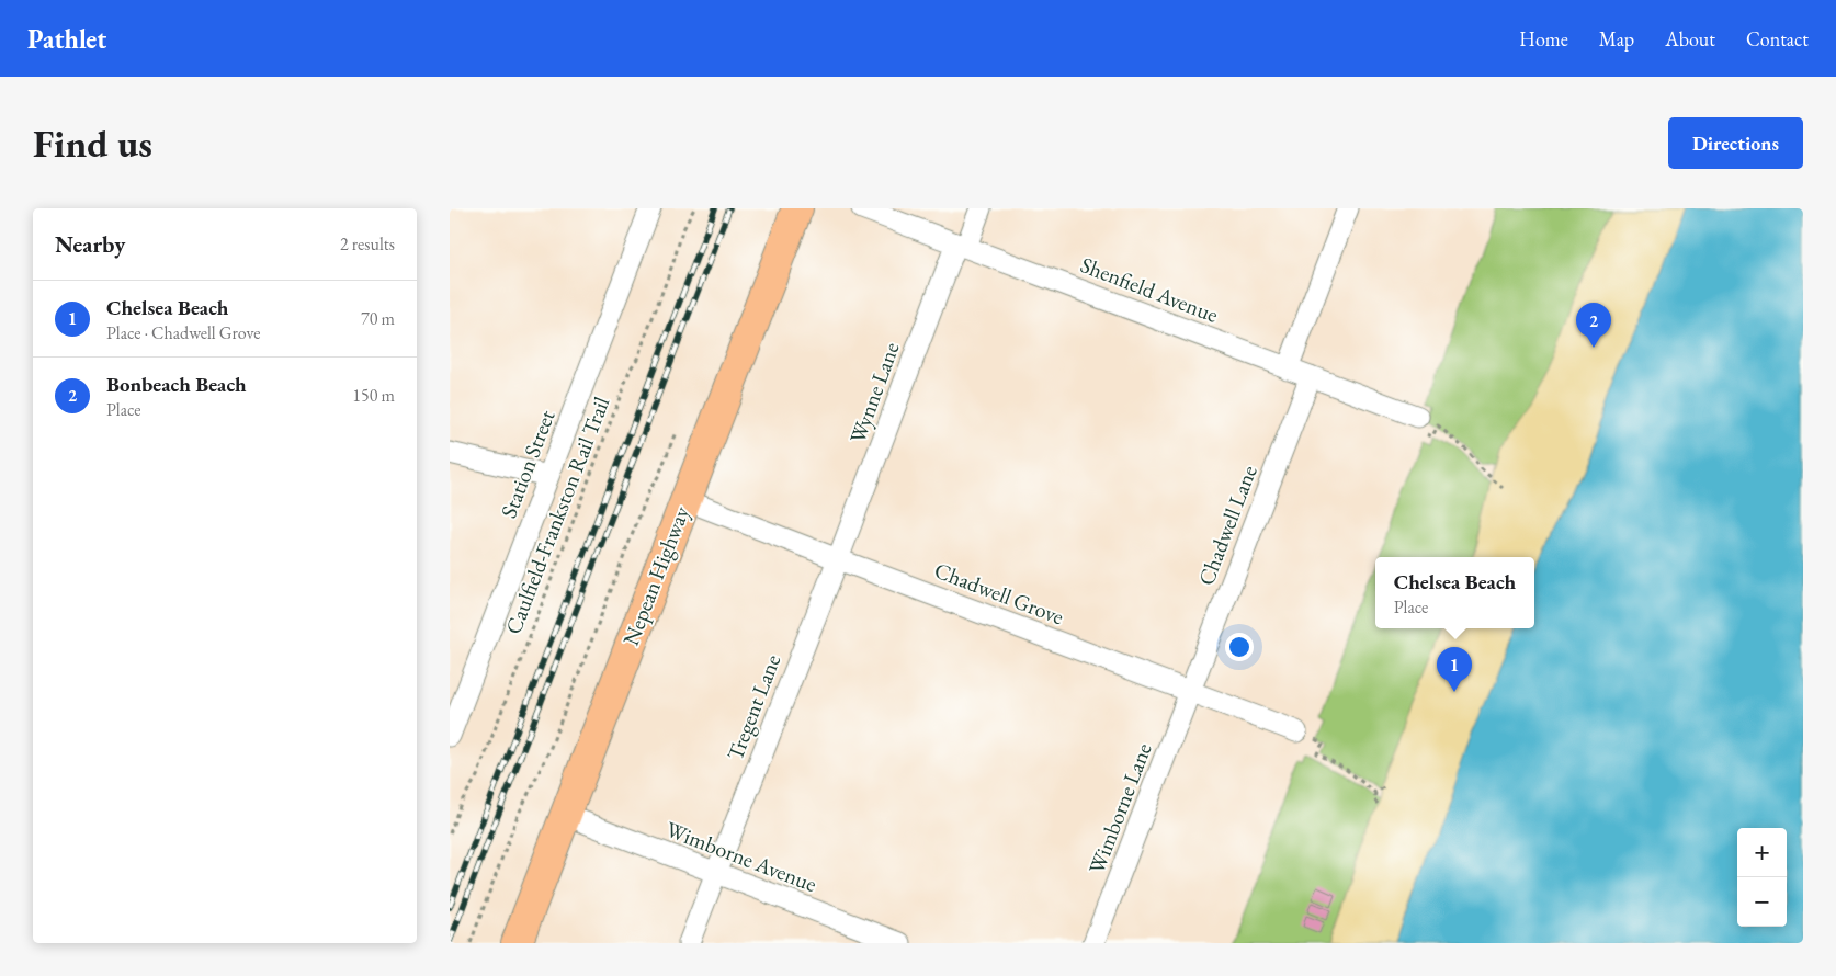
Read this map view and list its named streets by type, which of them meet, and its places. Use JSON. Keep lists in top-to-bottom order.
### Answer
{
  "streets": {
    "highway": ["Nepean Highway"],
    "street": [
      "Shenfield Avenue",
      "Wynne Lane",
      "Station Street",
      "Chadwell Lane",
      "Chadwell Grove",
      "Tregent Lane",
      "Wimborne Lane",
      "Wimborne Avenue"
    ],
    "path": ["Caulfield-Frankston Rail Trail"]
  },
  "crossings": [
    ["Shenfield Avenue", "Wynne Lane"],
    ["Shenfield Avenue", "Chadwell Lane"],
    ["Wynne Lane", "Chadwell Grove"],
    ["Wynne Lane", "Tregent Lane"],
    ["Chadwell Lane", "Chadwell Grove"],
    ["Chadwell Lane", "Wimborne Lane"],
    ["Nepean Highway", "Chadwell Grove"],
    ["Nepean Highway", "Wimborne Avenue"],
    ["Chadwell Grove", "Tregent Lane"],
    ["Chadwell Grove", "Wimborne Lane"],
    ["Tregent Lane", "Wimborne Avenue"]
  ],
  "page": {
    "header": "Pathlet",
    "nav": [
      "Home",
      "Map",
      "About",
      "Contact"
    ],
    "buttons": "Directions",
    "title": "Find us",
    "heading": ["Nearby", "2 results"],
    "list": [
      {
        "mark": "1",
        "name": "Chelsea Beach",
        "note": "Place · Chadwell Grove",
        "value": "70 m"
      },
      {
        "mark": "2",
        "name": "Bonbeach Beach",
        "note": "Place",
        "value": "150 m"
      }
    ],
    "pins": ["2", "1"],
    "popup": ["Chelsea Beach", "Place"],
    "map_buttons": ["+", "−"]
  }
}
